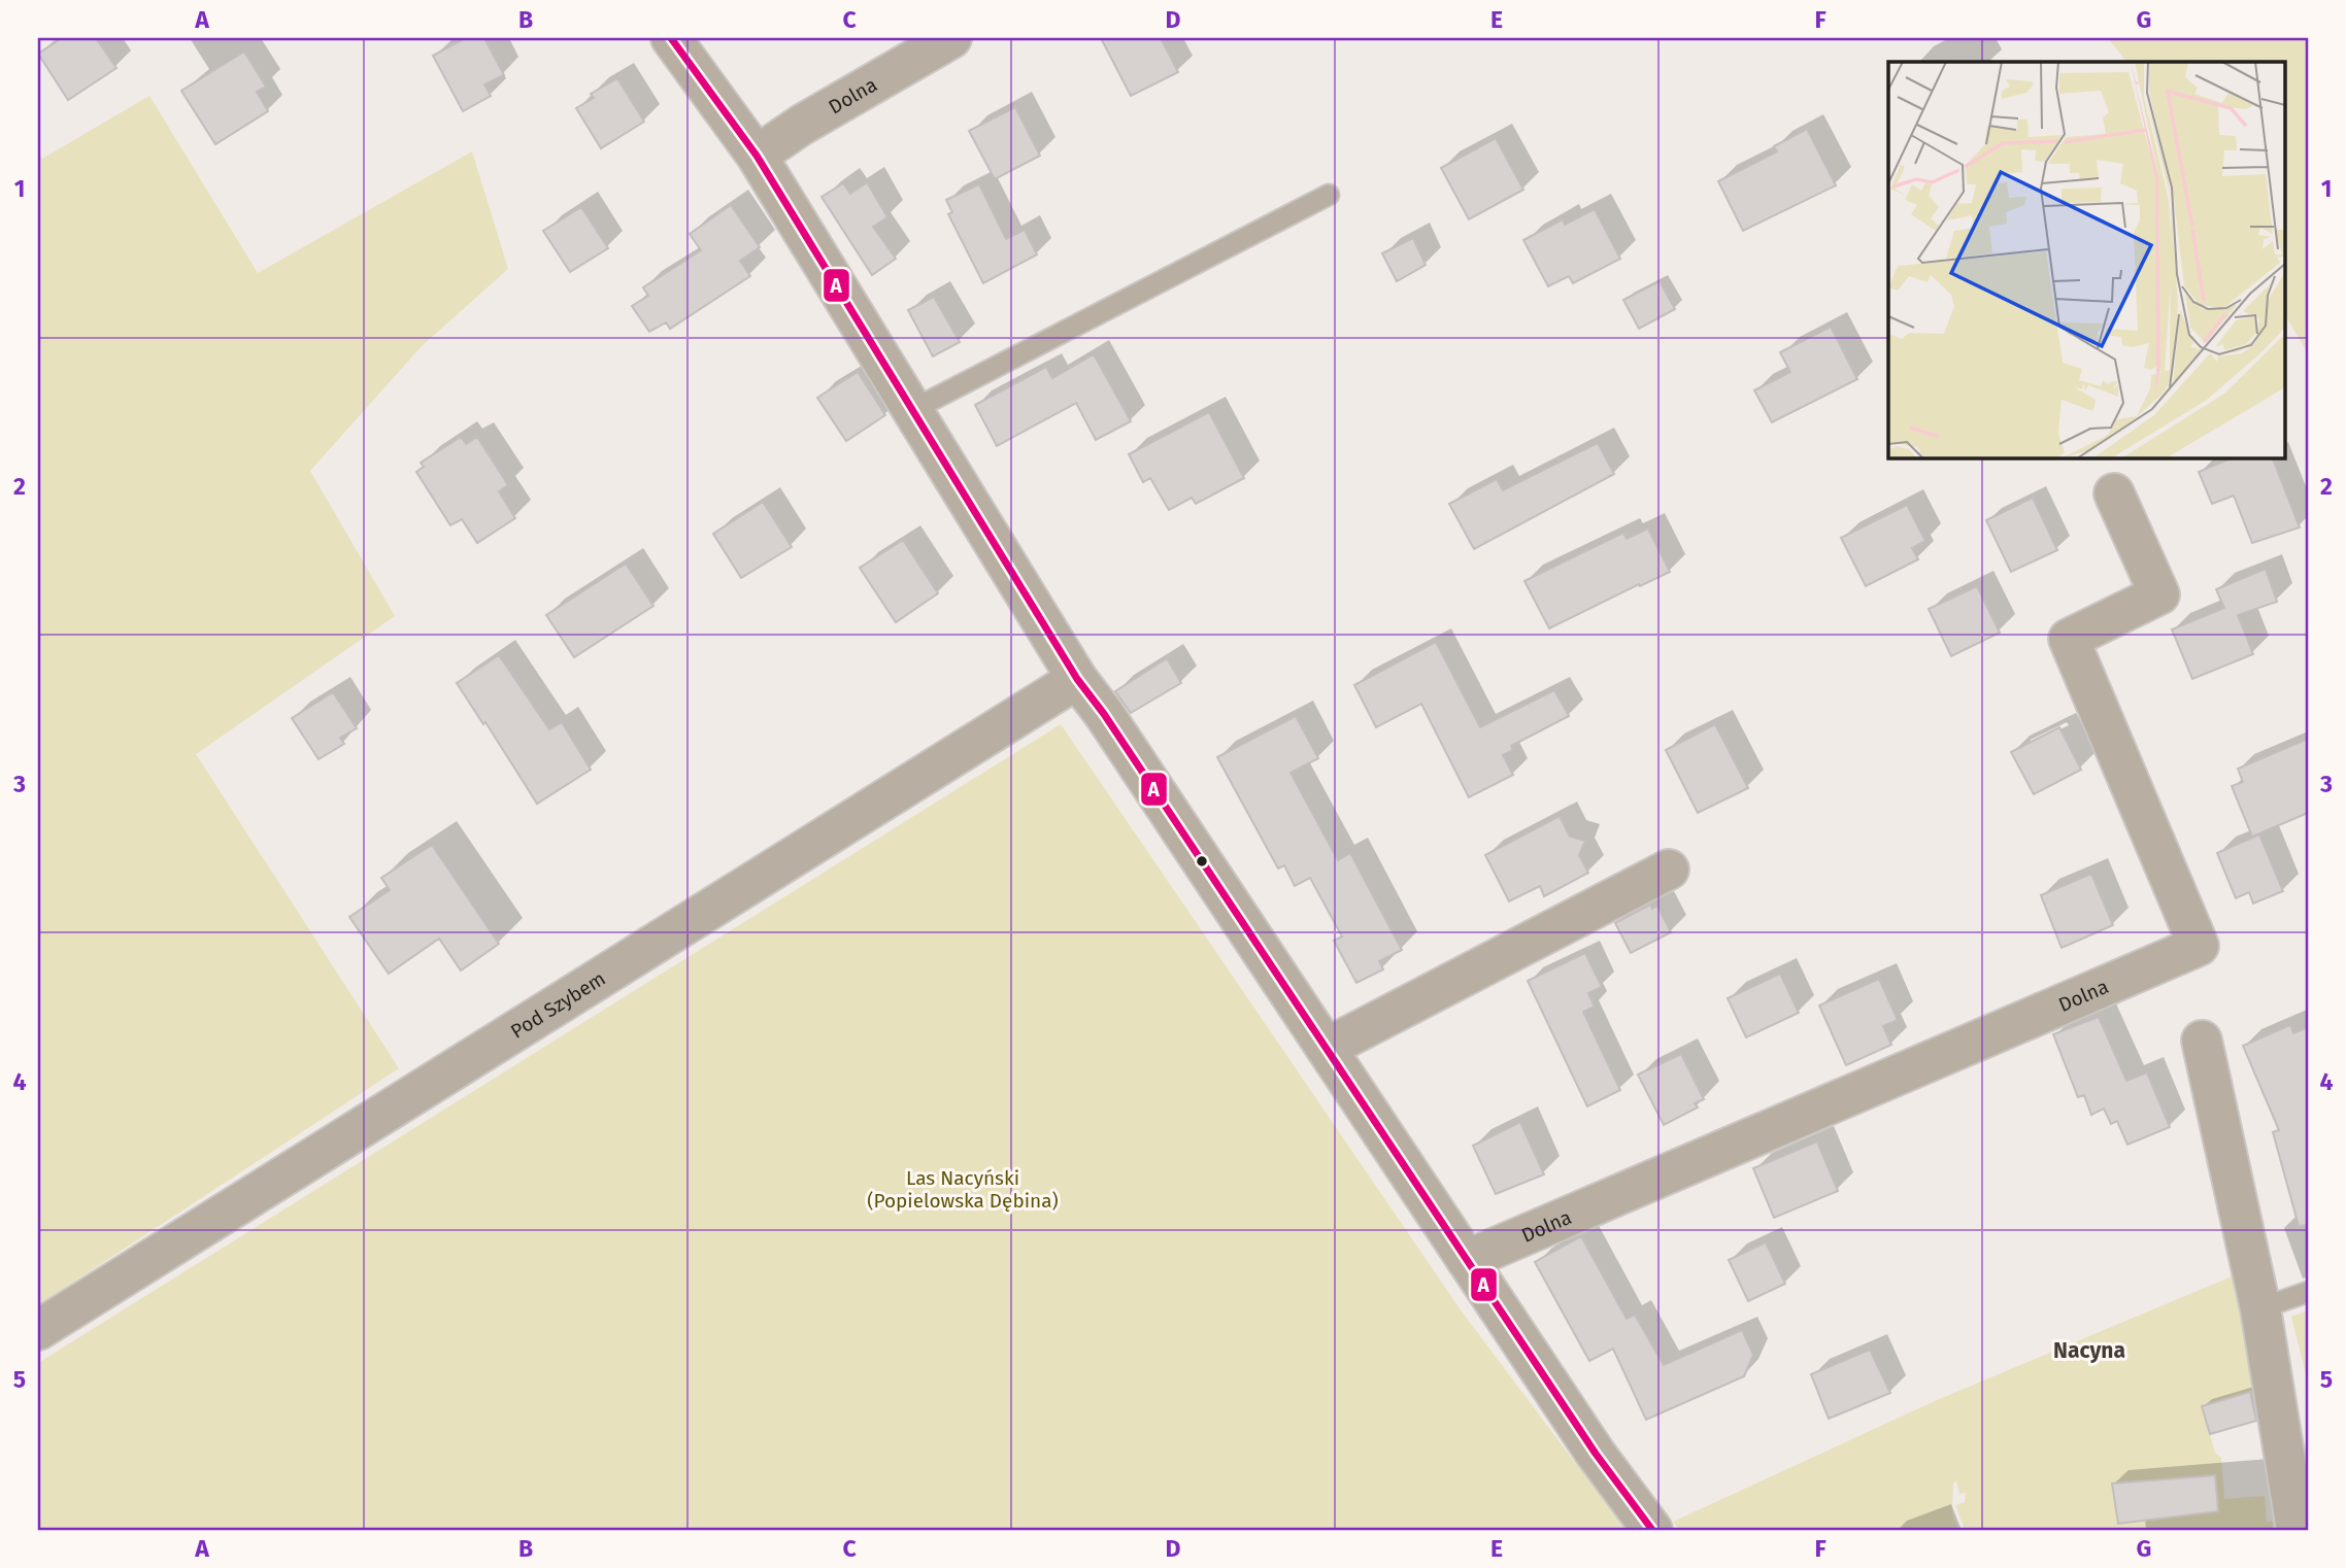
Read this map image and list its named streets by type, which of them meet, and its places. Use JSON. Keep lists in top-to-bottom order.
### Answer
{
  "streets": {
    "street": ["Dolna", "Pod Szybem"]
  },
  "districts": ["Nacyna"],
  "parks": ["Las Nacyński (Popielowska Dębina)"],
  "lines": ["transit line A"],
  "grid": {
    "columns": [
      "A",
      "B",
      "C",
      "D",
      "E",
      "F",
      "G"
    ],
    "rows": [
      "1",
      "2",
      "3",
      "4",
      "5"
    ]
  }
}
